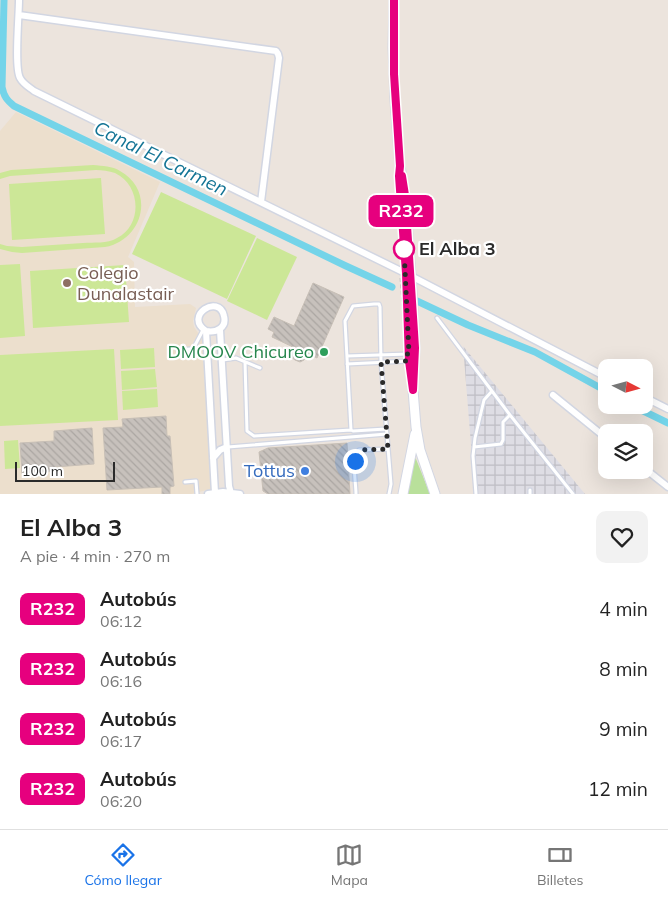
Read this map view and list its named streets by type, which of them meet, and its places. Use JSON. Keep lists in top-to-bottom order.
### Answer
{
  "water": ["Canal El Carmen"],
  "places": [
    "El Alba 3",
    "Colegio Dunalastair",
    "DMOOV Chicureo",
    "Tottus"
  ],
  "lines": ["bus line R232"],
  "scale_bar": "100 m",
  "north": "right",
  "page": {
    "on_map": "R232",
    "scale": "100 m",
    "heading": ["El Alba 3", "A pie · 4 min · 270 m"],
    "list": [
      {
        "mark": "R232",
        "name": "Autobús",
        "note": "06:12",
        "value": "4 min"
      },
      {
        "mark": "R232",
        "name": "Autobús",
        "note": "06:16",
        "value": "8 min"
      },
      {
        "mark": "R232",
        "name": "Autobús",
        "note": "06:17",
        "value": "9 min"
      },
      {
        "mark": "R232",
        "name": "Autobús",
        "note": "06:20",
        "value": "12 min"
      }
    ],
    "tabs": ["Cómo llegar", "Mapa", "Billetes"]
  }
}
